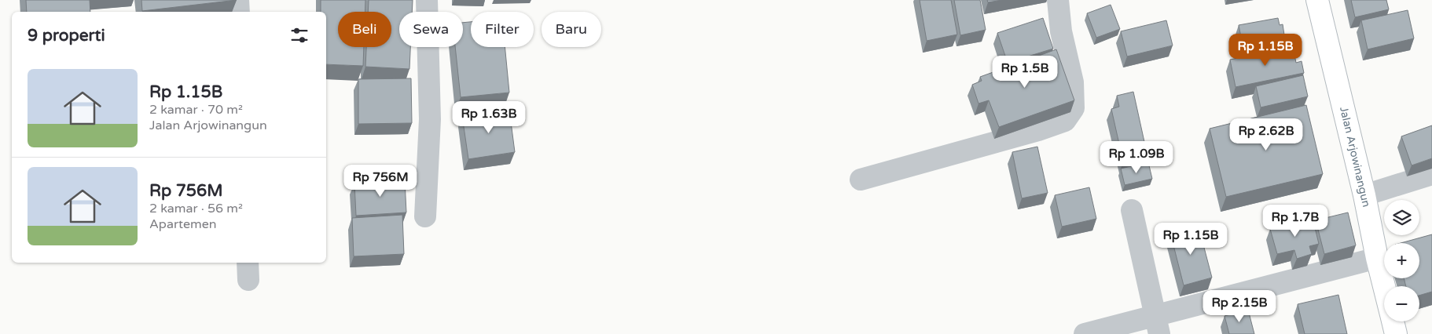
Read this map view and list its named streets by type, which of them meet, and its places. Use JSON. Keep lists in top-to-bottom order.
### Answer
{
  "streets": {
    "main road": ["Jalan Arjowinangun"]
  },
  "page": {
    "chip": [
      "Beli",
      "Sewa",
      "Filter",
      "Baru"
    ],
    "heading": "9 properti",
    "price": [
      "Rp 1.15B",
      "Rp 1.5B",
      "Rp 1.63B",
      "Rp 2.62B",
      "Rp 1.09B",
      "Rp 756M",
      "Rp 1.7B",
      "Rp 1.15B",
      "Rp 2.15B"
    ],
    "list": [
      {
        "name": "Rp 1.15B",
        "note": "2 kamar · 70 m² · Jalan Arjowinangun"
      },
      {
        "name": "Rp 756M",
        "note": "2 kamar · 56 m² · Apartemen"
      }
    ],
    "map_buttons": ["+", "−"]
  }
}
